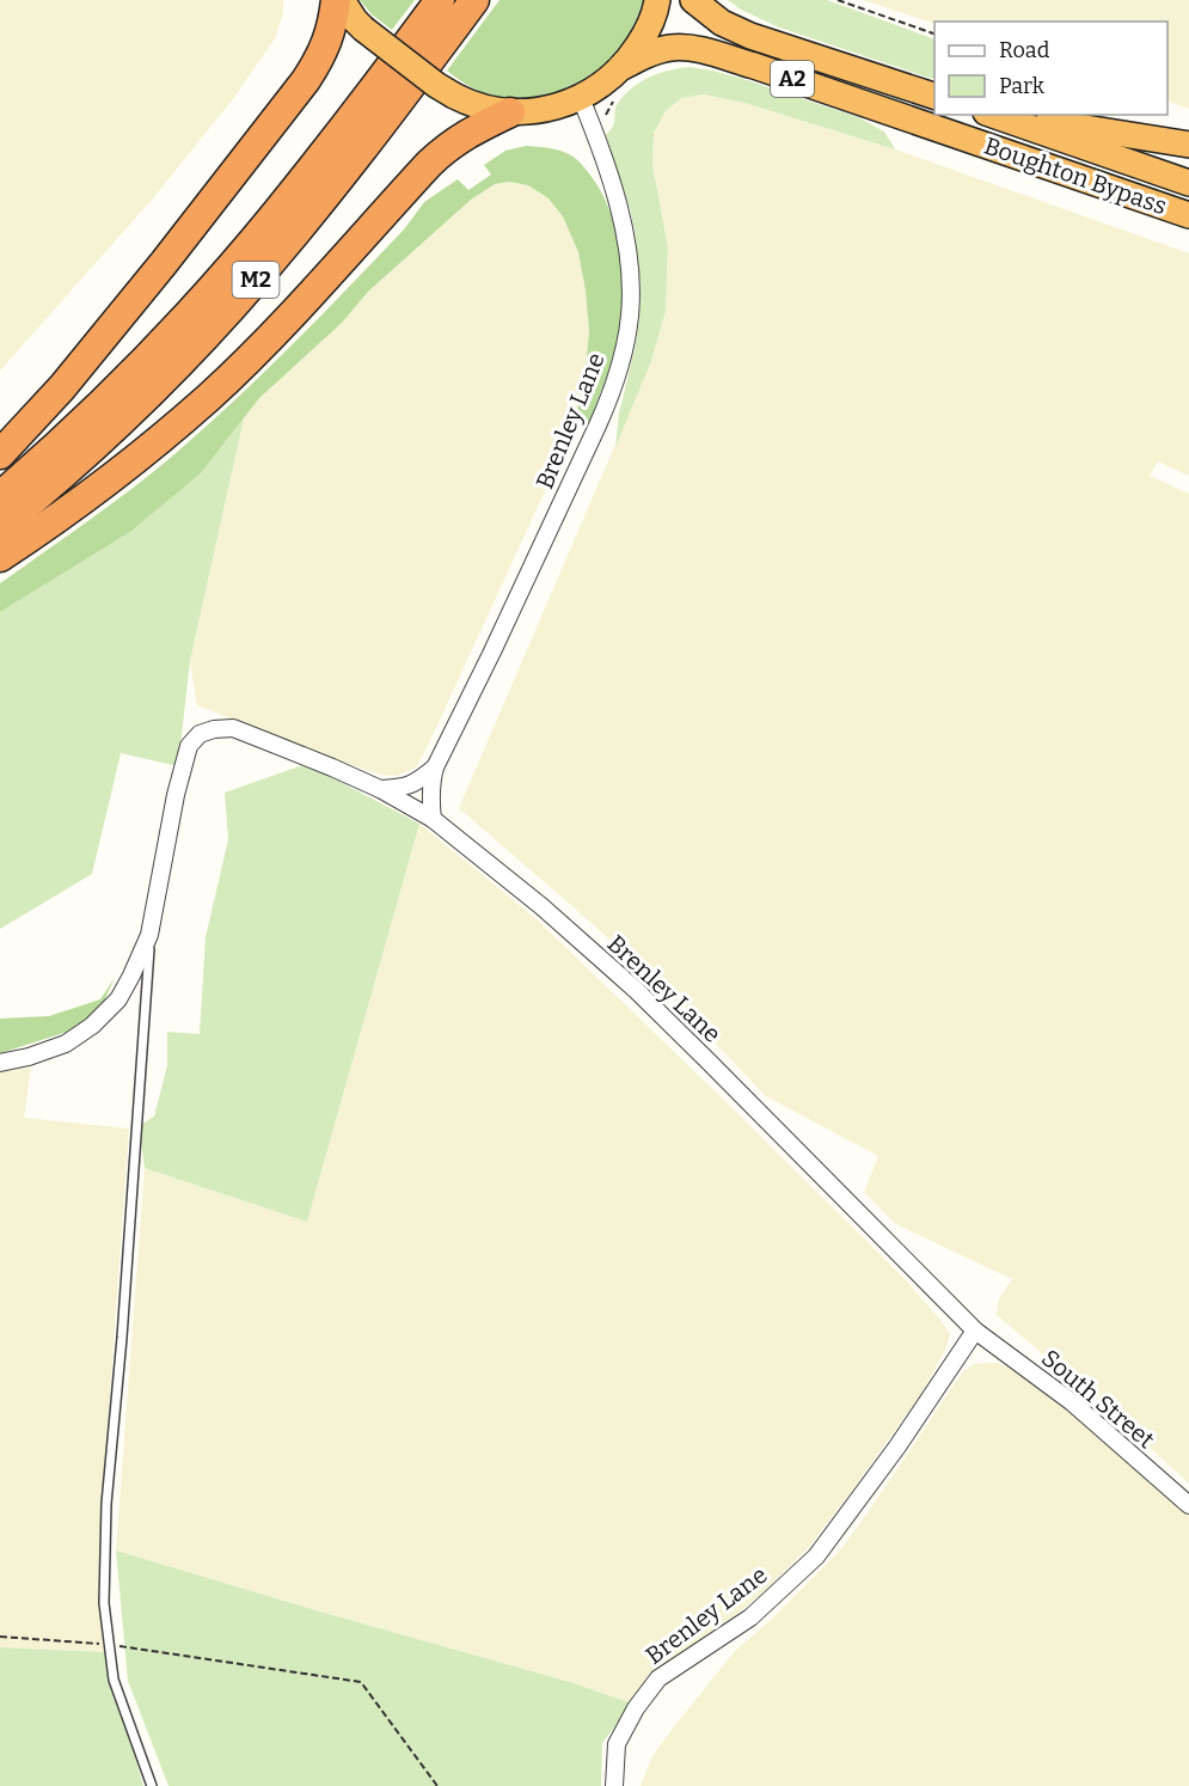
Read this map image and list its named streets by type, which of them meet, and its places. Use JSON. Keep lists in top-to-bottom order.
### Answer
{
  "streets": {
    "highway": ["A2", "Boughton Bypass", "M2"],
    "street": ["Brenley Lane", "South Street"]
  },
  "crossings": [
    ["A2", "Boughton Bypass"],
    ["A2", "M2"],
    ["A2", "Brenley Lane"],
    ["Brenley Lane", "South Street"]
  ],
  "legend": ["Road", "Park"]
}
